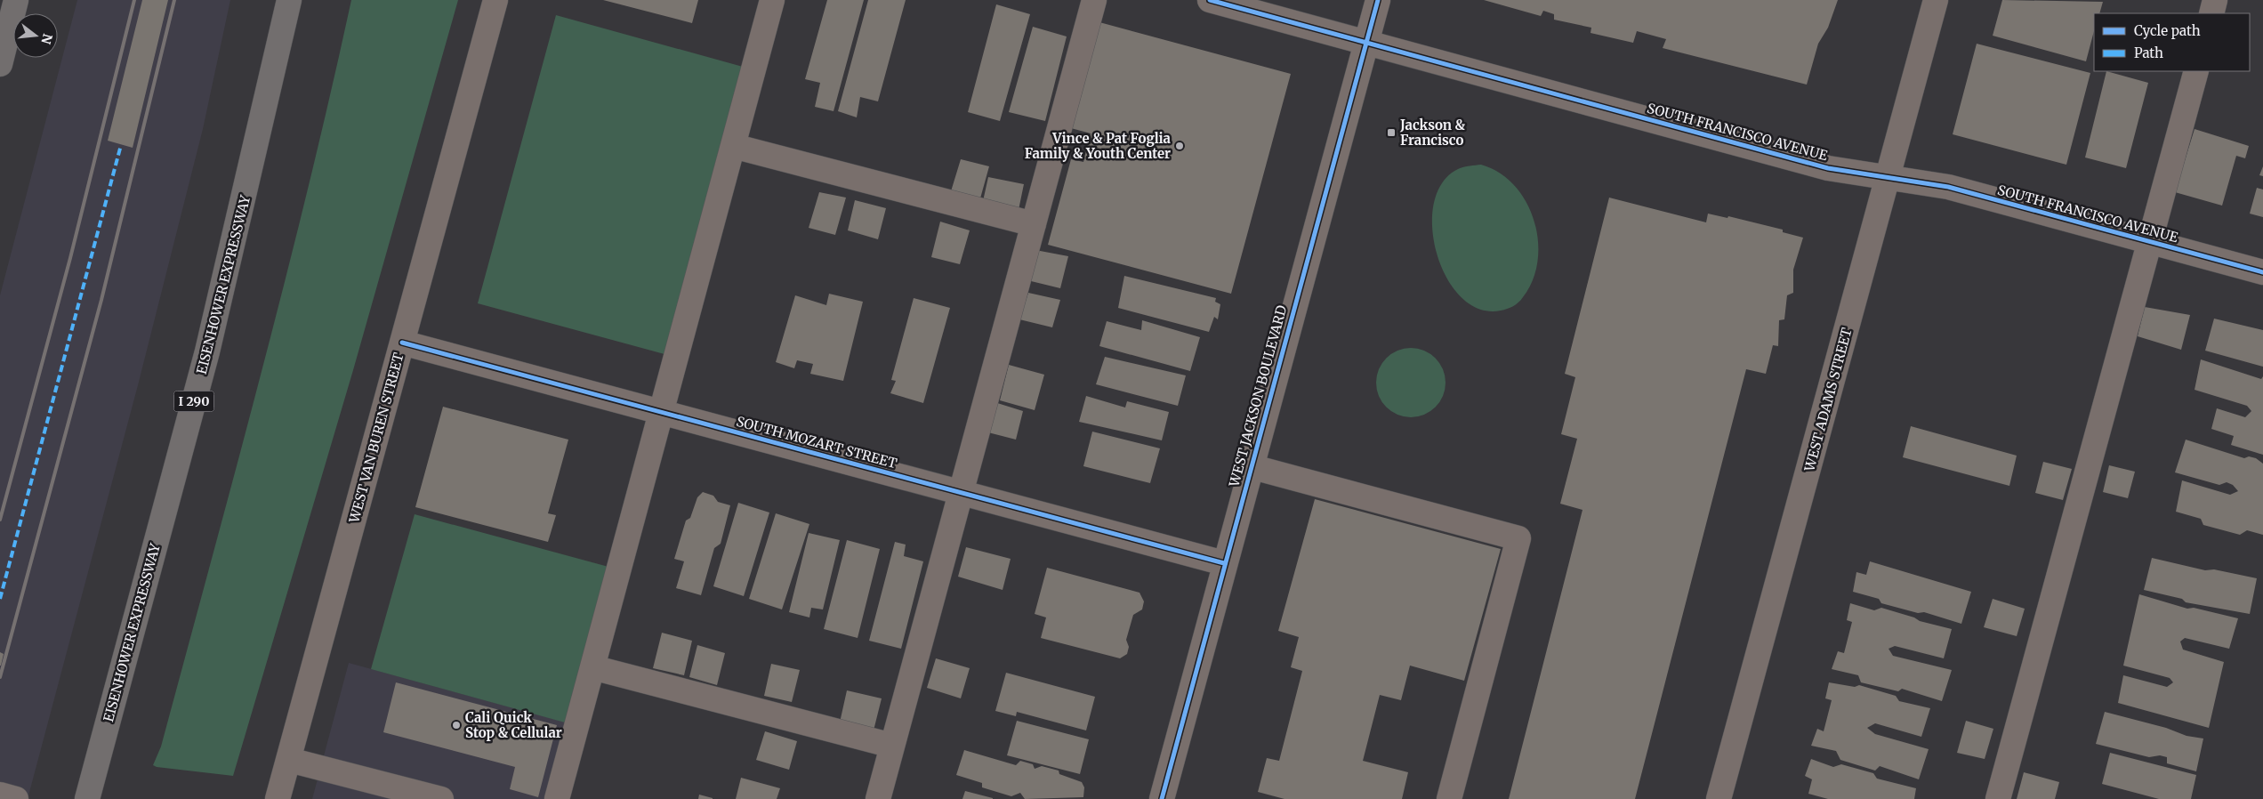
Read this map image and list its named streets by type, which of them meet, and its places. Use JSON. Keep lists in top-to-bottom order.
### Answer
{
  "streets": {
    "highway": ["EISENHOWER EXPRESSWAY", "I 290"],
    "street": [
      "SOUTH FRANCISCO AVENUE",
      "WEST JACKSON BOULEVARD",
      "WEST ADAMS STREET",
      "WEST VAN BUREN STREET",
      "SOUTH MOZART STREET"
    ]
  },
  "crossings": [
    ["SOUTH FRANCISCO AVENUE", "WEST JACKSON BOULEVARD"],
    ["SOUTH FRANCISCO AVENUE", "WEST ADAMS STREET"],
    ["WEST JACKSON BOULEVARD", "SOUTH MOZART STREET"],
    ["WEST VAN BUREN STREET", "SOUTH MOZART STREET"]
  ],
  "places": {
    "transit": ["Jackson & Francisco"],
    "other": ["Vince & Pat Foglia Family & Youth Center", "Cali Quick Stop & Cellular"]
  },
  "legend": ["Cycle path", "Path"],
  "north": "right"
}
